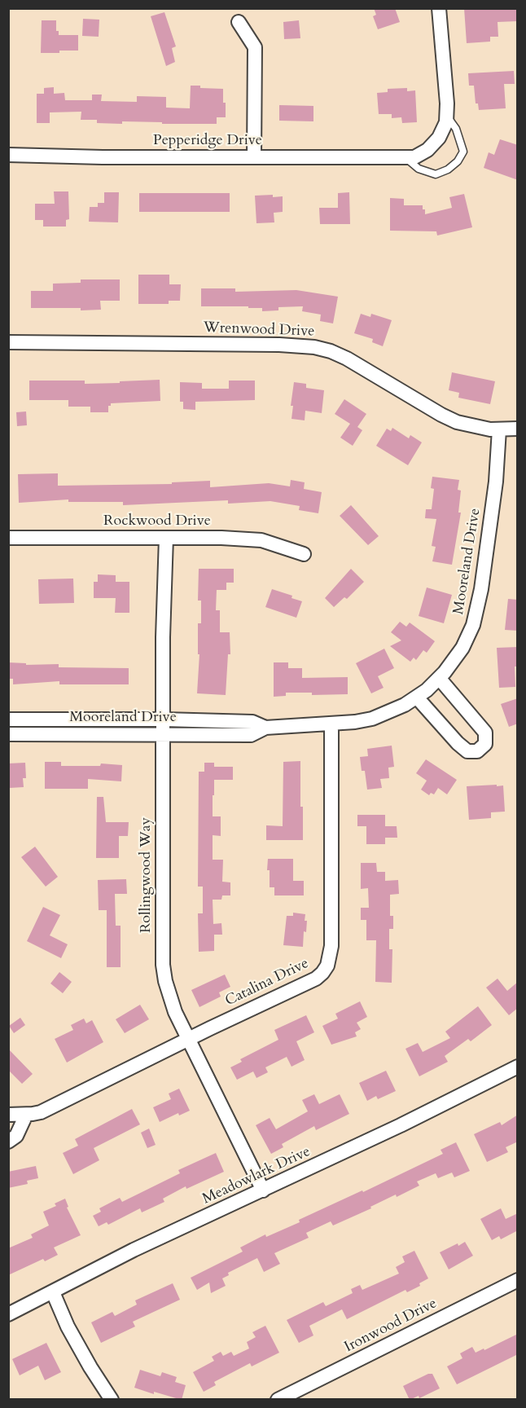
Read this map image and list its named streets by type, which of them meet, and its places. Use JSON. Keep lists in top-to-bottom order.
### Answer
{
  "streets": {
    "street": [
      "Pepperidge Drive",
      "Wrenwood Drive",
      "Rockwood Drive",
      "Mooreland Drive",
      "Rollingwood Way",
      "Catalina Drive",
      "Meadowlark Drive",
      "Ironwood Drive"
    ]
  },
  "crossings": [
    ["Wrenwood Drive", "Mooreland Drive"],
    ["Rockwood Drive", "Rollingwood Way"],
    ["Mooreland Drive", "Rollingwood Way"],
    ["Mooreland Drive", "Catalina Drive"],
    ["Rollingwood Way", "Catalina Drive"],
    ["Rollingwood Way", "Meadowlark Drive"]
  ]
}
